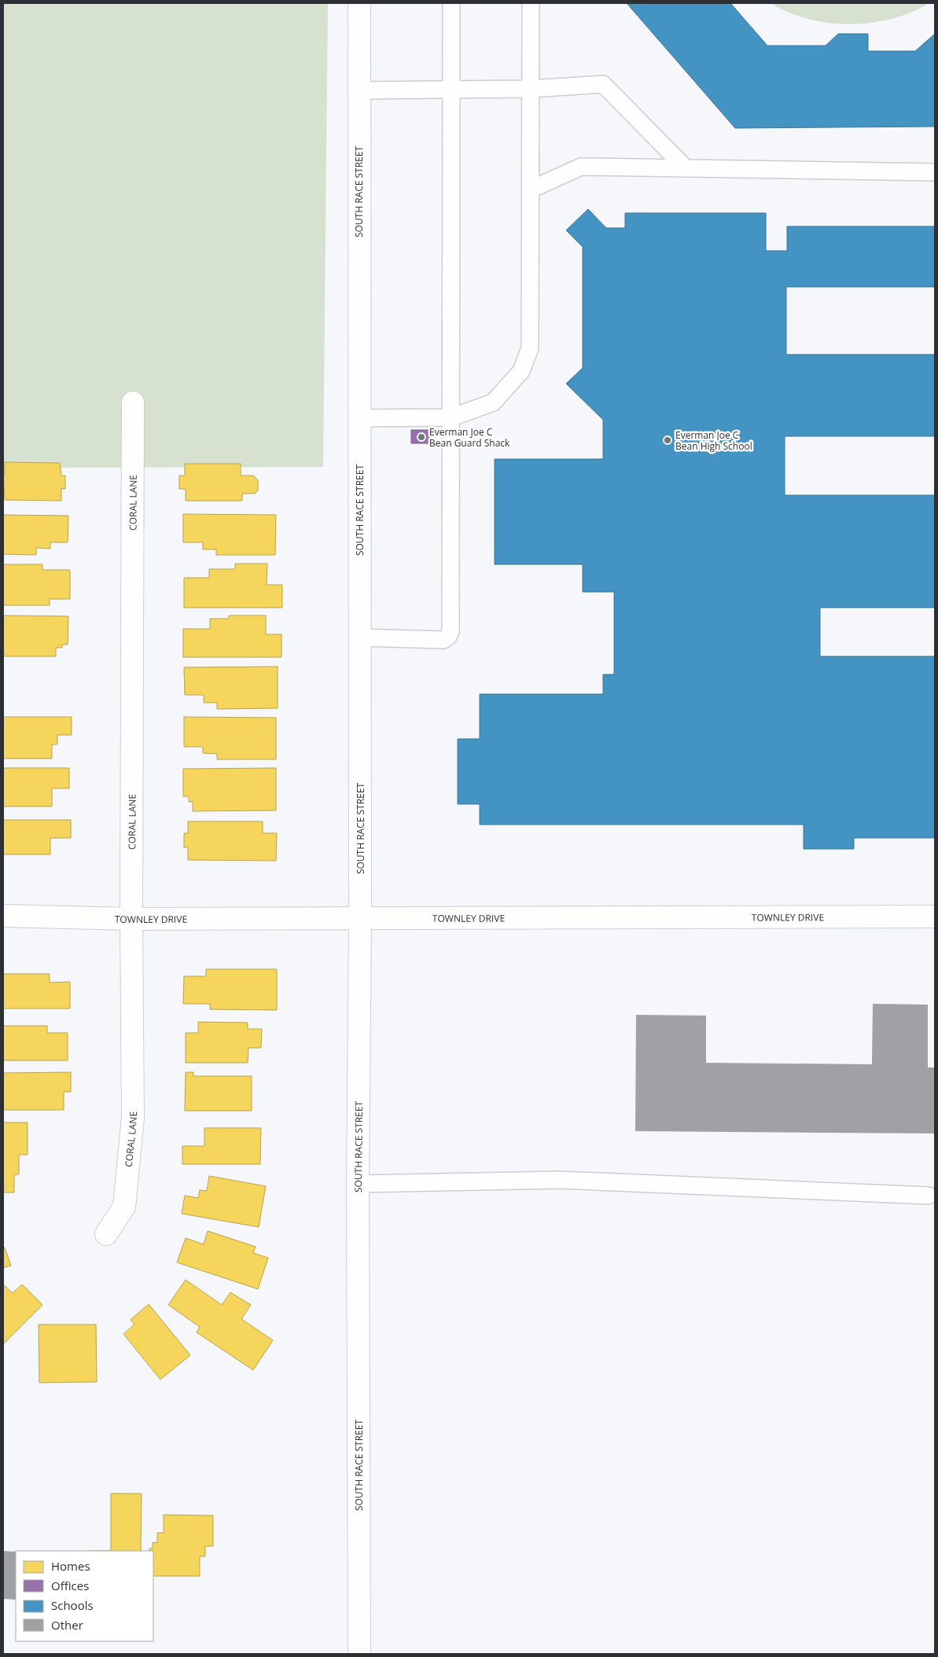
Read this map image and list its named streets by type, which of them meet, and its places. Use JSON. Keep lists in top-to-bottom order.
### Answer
{
  "streets": {
    "street": ["SOUTH RACE STREET", "CORAL LANE", "TOWNLEY DRIVE"]
  },
  "crossings": [
    ["SOUTH RACE STREET", "TOWNLEY DRIVE"],
    ["CORAL LANE", "TOWNLEY DRIVE"]
  ],
  "places": ["Everman Joe C Bean Guard Shack", "Everman Joe C Bean High School"],
  "legend": [
    "Homes",
    "Offices",
    "Schools",
    "Other"
  ]
}
